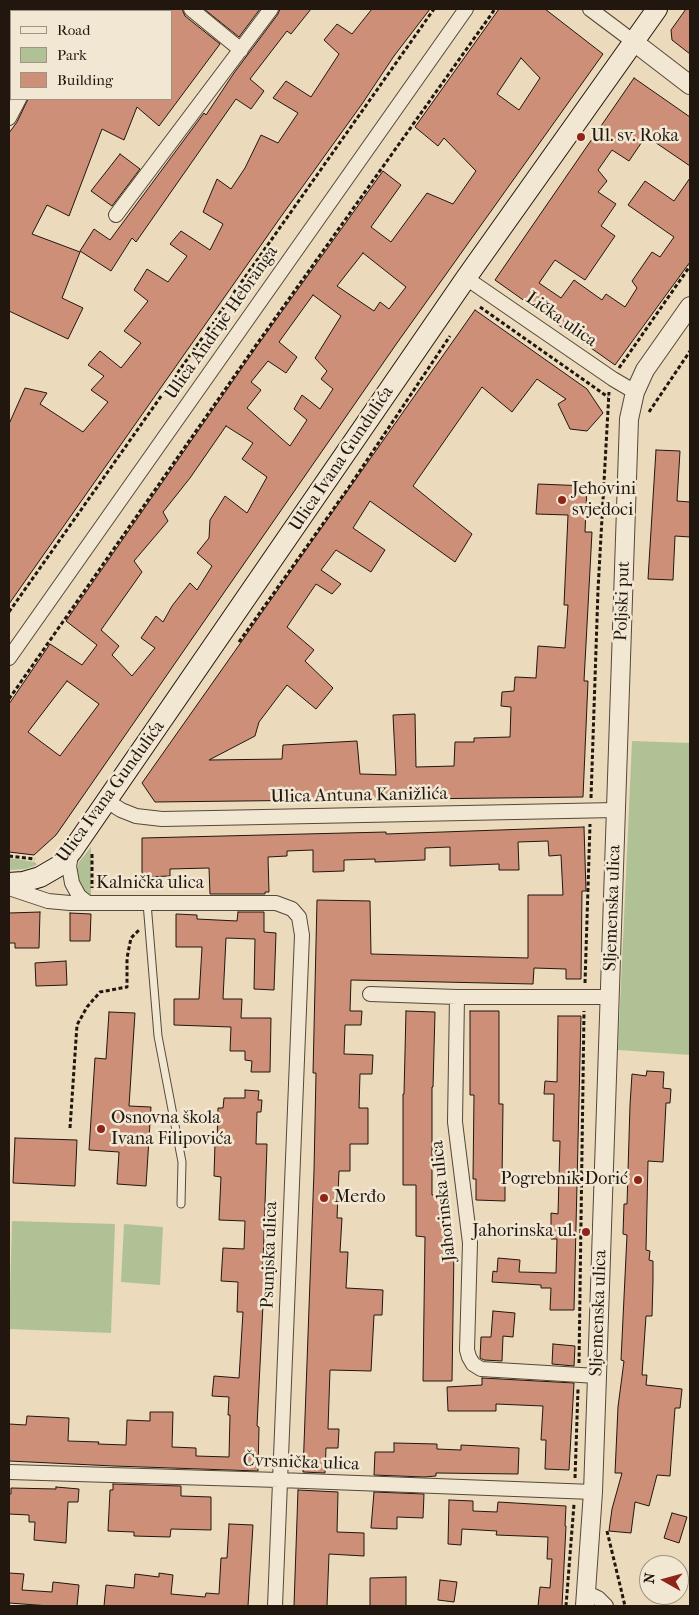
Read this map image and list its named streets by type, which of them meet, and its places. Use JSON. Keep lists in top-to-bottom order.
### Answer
{
  "streets": {
    "main road": ["Ulica Ivana Gundulića"],
    "street": [
      "Lička ulica",
      "Ulica Andrije Hebranga",
      "Poljski put",
      "Ulica Antuna Kanižlića",
      "Kalnička ulica",
      "Sljemenska ulica",
      "Jahorinska ulica",
      "Psunjska ulica",
      "Čvrsnička ulica"
    ]
  },
  "crossings": [
    ["Lička ulica", "Ulica Ivana Gundulića"],
    ["Lička ulica", "Poljski put"],
    ["Ulica Ivana Gundulića", "Ulica Antuna Kanižlića"],
    ["Poljski put", "Ulica Antuna Kanižlića"],
    ["Poljski put", "Sljemenska ulica"],
    ["Ulica Antuna Kanižlića", "Sljemenska ulica"],
    ["Kalnička ulica", "Psunjska ulica"],
    ["Sljemenska ulica", "Jahorinska ulica"],
    ["Sljemenska ulica", "Čvrsnička ulica"],
    ["Psunjska ulica", "Čvrsnička ulica"]
  ],
  "places": [
    "Ul. sv. Roka",
    "Jehovini svjedoci",
    "Osnovna škola Ivana Filipovića",
    "Pogrebnik Dorić",
    "Merđo",
    "Jahorinska ul."
  ],
  "legend": ["Road", "Park", "Building"],
  "north": "left"
}
